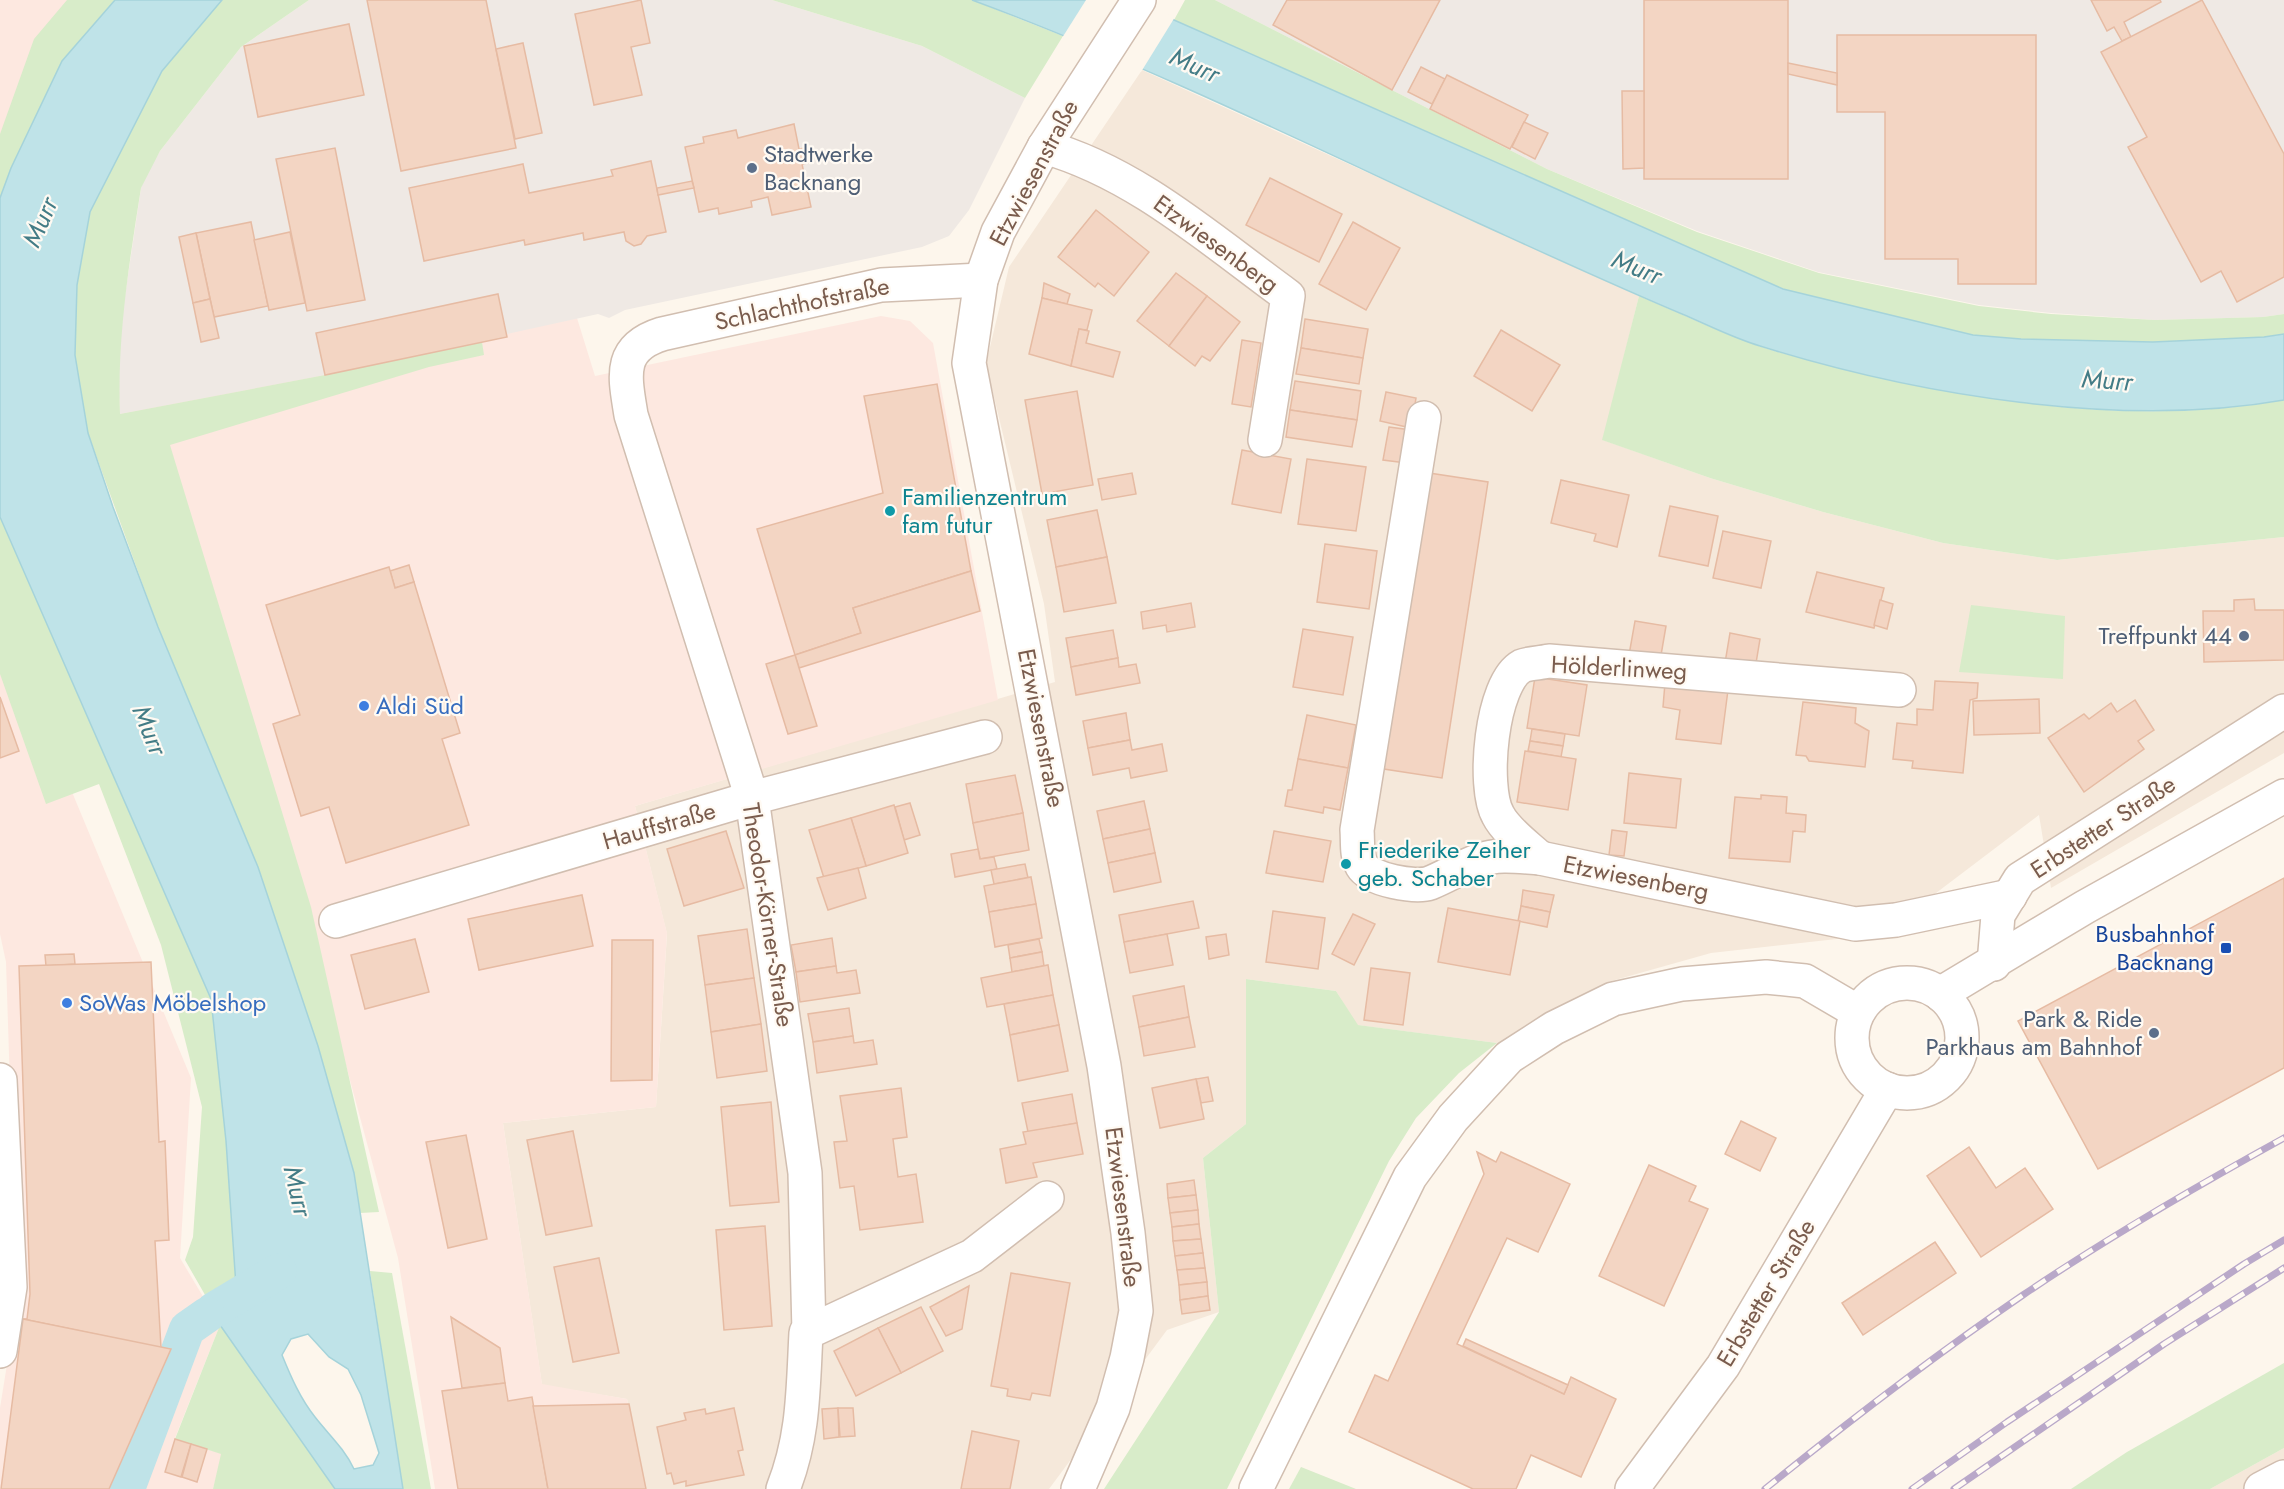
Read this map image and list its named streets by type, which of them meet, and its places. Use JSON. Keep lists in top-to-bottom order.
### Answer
{
  "streets": {
    "street": [
      "Etzwiesenstraße",
      "Etzwiesenberg",
      "Schlachthofstraße",
      "Hölderlinweg",
      "Hauffstraße",
      "Erbstetter Straße",
      "Theodor-Körner-Straße"
    ]
  },
  "crossings": [
    ["Etzwiesenstraße", "Etzwiesenberg"],
    ["Etzwiesenstraße", "Schlachthofstraße"],
    ["Etzwiesenberg", "Hölderlinweg"],
    ["Etzwiesenberg", "Erbstetter Straße"],
    ["Schlachthofstraße", "Theodor-Körner-Straße"],
    ["Hauffstraße", "Theodor-Körner-Straße"]
  ],
  "water": ["Murr"],
  "places": {
    "other": [
      "Stadtwerke Backnang",
      "Familienzentrum fam futur",
      "Treffpunkt 44",
      "Aldi Süd",
      "Friederike Zeiher geb. Schaber",
      "SoWas Möbelshop",
      "Park & Ride Parkhaus am Bahnhof"
    ],
    "transit": ["Busbahnhof Backnang"]
  }
}
